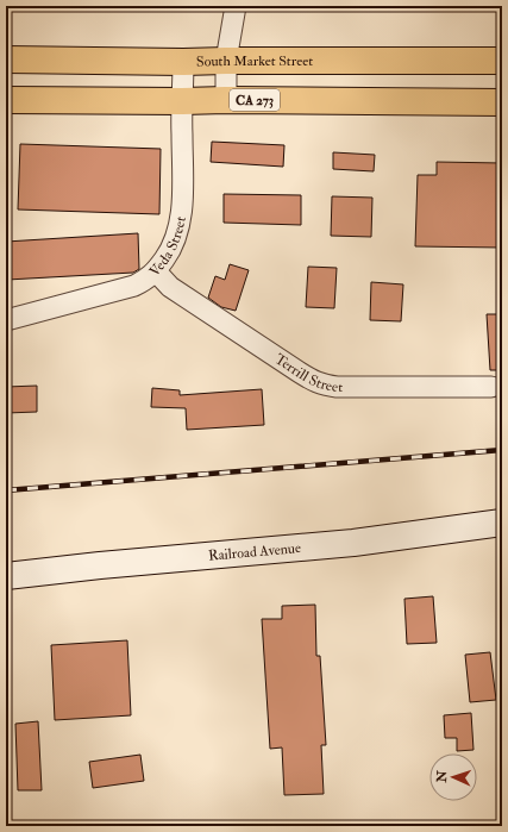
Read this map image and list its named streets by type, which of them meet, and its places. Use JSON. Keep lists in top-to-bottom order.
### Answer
{
  "streets": {
    "main road": ["South Market Street", "CA 273", "Railroad Avenue"],
    "street": ["Veda Street", "Terrill Street"]
  },
  "crossings": [
    ["South Market Street", "Veda Street"],
    ["CA 273", "Veda Street"],
    ["Veda Street", "Terrill Street"]
  ],
  "north": "left"
}
